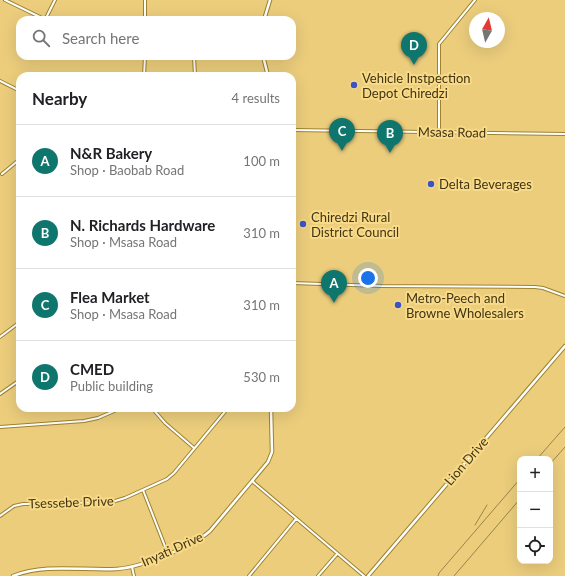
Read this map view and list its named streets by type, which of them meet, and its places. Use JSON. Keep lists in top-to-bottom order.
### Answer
{
  "streets": {
    "street": [
      "Msasa Road",
      "Lion Drive",
      "Tsessebe Drive",
      "Inyati Drive"
    ]
  },
  "places": [
    "Vehicle Instpection Depot Chiredzi",
    "Delta Beverages",
    "Chiredzi Rural District Council",
    "Metro-Peech and Browne Wholesalers"
  ],
  "north": "top",
  "page": {
    "search": "Search here",
    "pins": [
      "D",
      "C",
      "B",
      "A"
    ],
    "heading": ["Nearby", "4 results"],
    "list": [
      {
        "mark": "A",
        "name": "N&R Bakery",
        "note": "Shop · Baobab Road",
        "value": "100 m"
      },
      {
        "mark": "B",
        "name": "N. Richards Hardware",
        "note": "Shop · Msasa Road",
        "value": "310 m"
      },
      {
        "mark": "C",
        "name": "Flea Market",
        "note": "Shop · Msasa Road",
        "value": "310 m"
      },
      {
        "mark": "D",
        "name": "CMED",
        "note": "Public building",
        "value": "530 m"
      }
    ],
    "map_buttons": ["+", "−"]
  }
}
